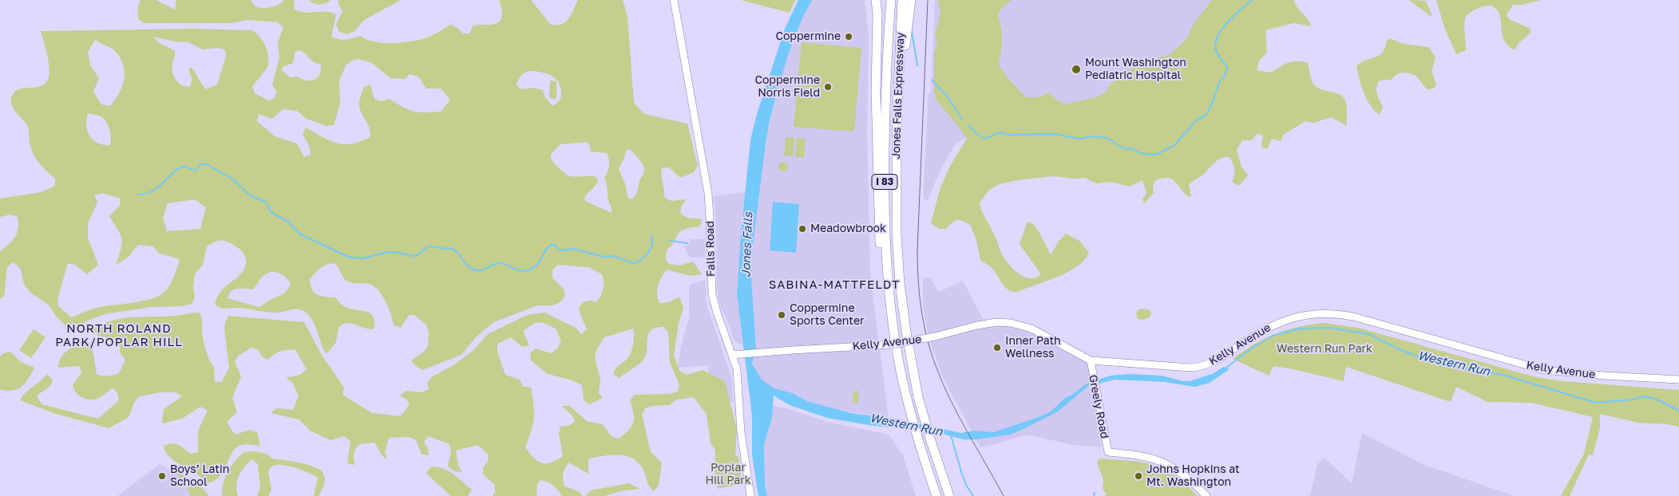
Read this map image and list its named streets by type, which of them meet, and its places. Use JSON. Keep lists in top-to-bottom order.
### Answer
{
  "streets": {
    "highway": ["Jones Falls Expressway", "I 83"],
    "main road": ["Falls Road", "Kelly Avenue", "Greely Road"]
  },
  "crossings": [
    ["Falls Road", "Kelly Avenue"],
    ["Kelly Avenue", "Greely Road"]
  ],
  "districts": ["SABINA-MATTFELDT", "NORTH ROLAND PARK/POPLAR HILL"],
  "water": ["Jones Falls", "Western Run"],
  "parks": ["Western Run Park", "Poplar Hill Park"],
  "places": [
    "Coppermine",
    "Mount Washington Pediatric Hospital",
    "Coppermine Norris Field",
    "Meadowbrook",
    "Coppermine Sports Center",
    "Inner Path Wellness",
    "Boys’ Latin School",
    "Johns Hopkins at Mt. Washington"
  ]
}
